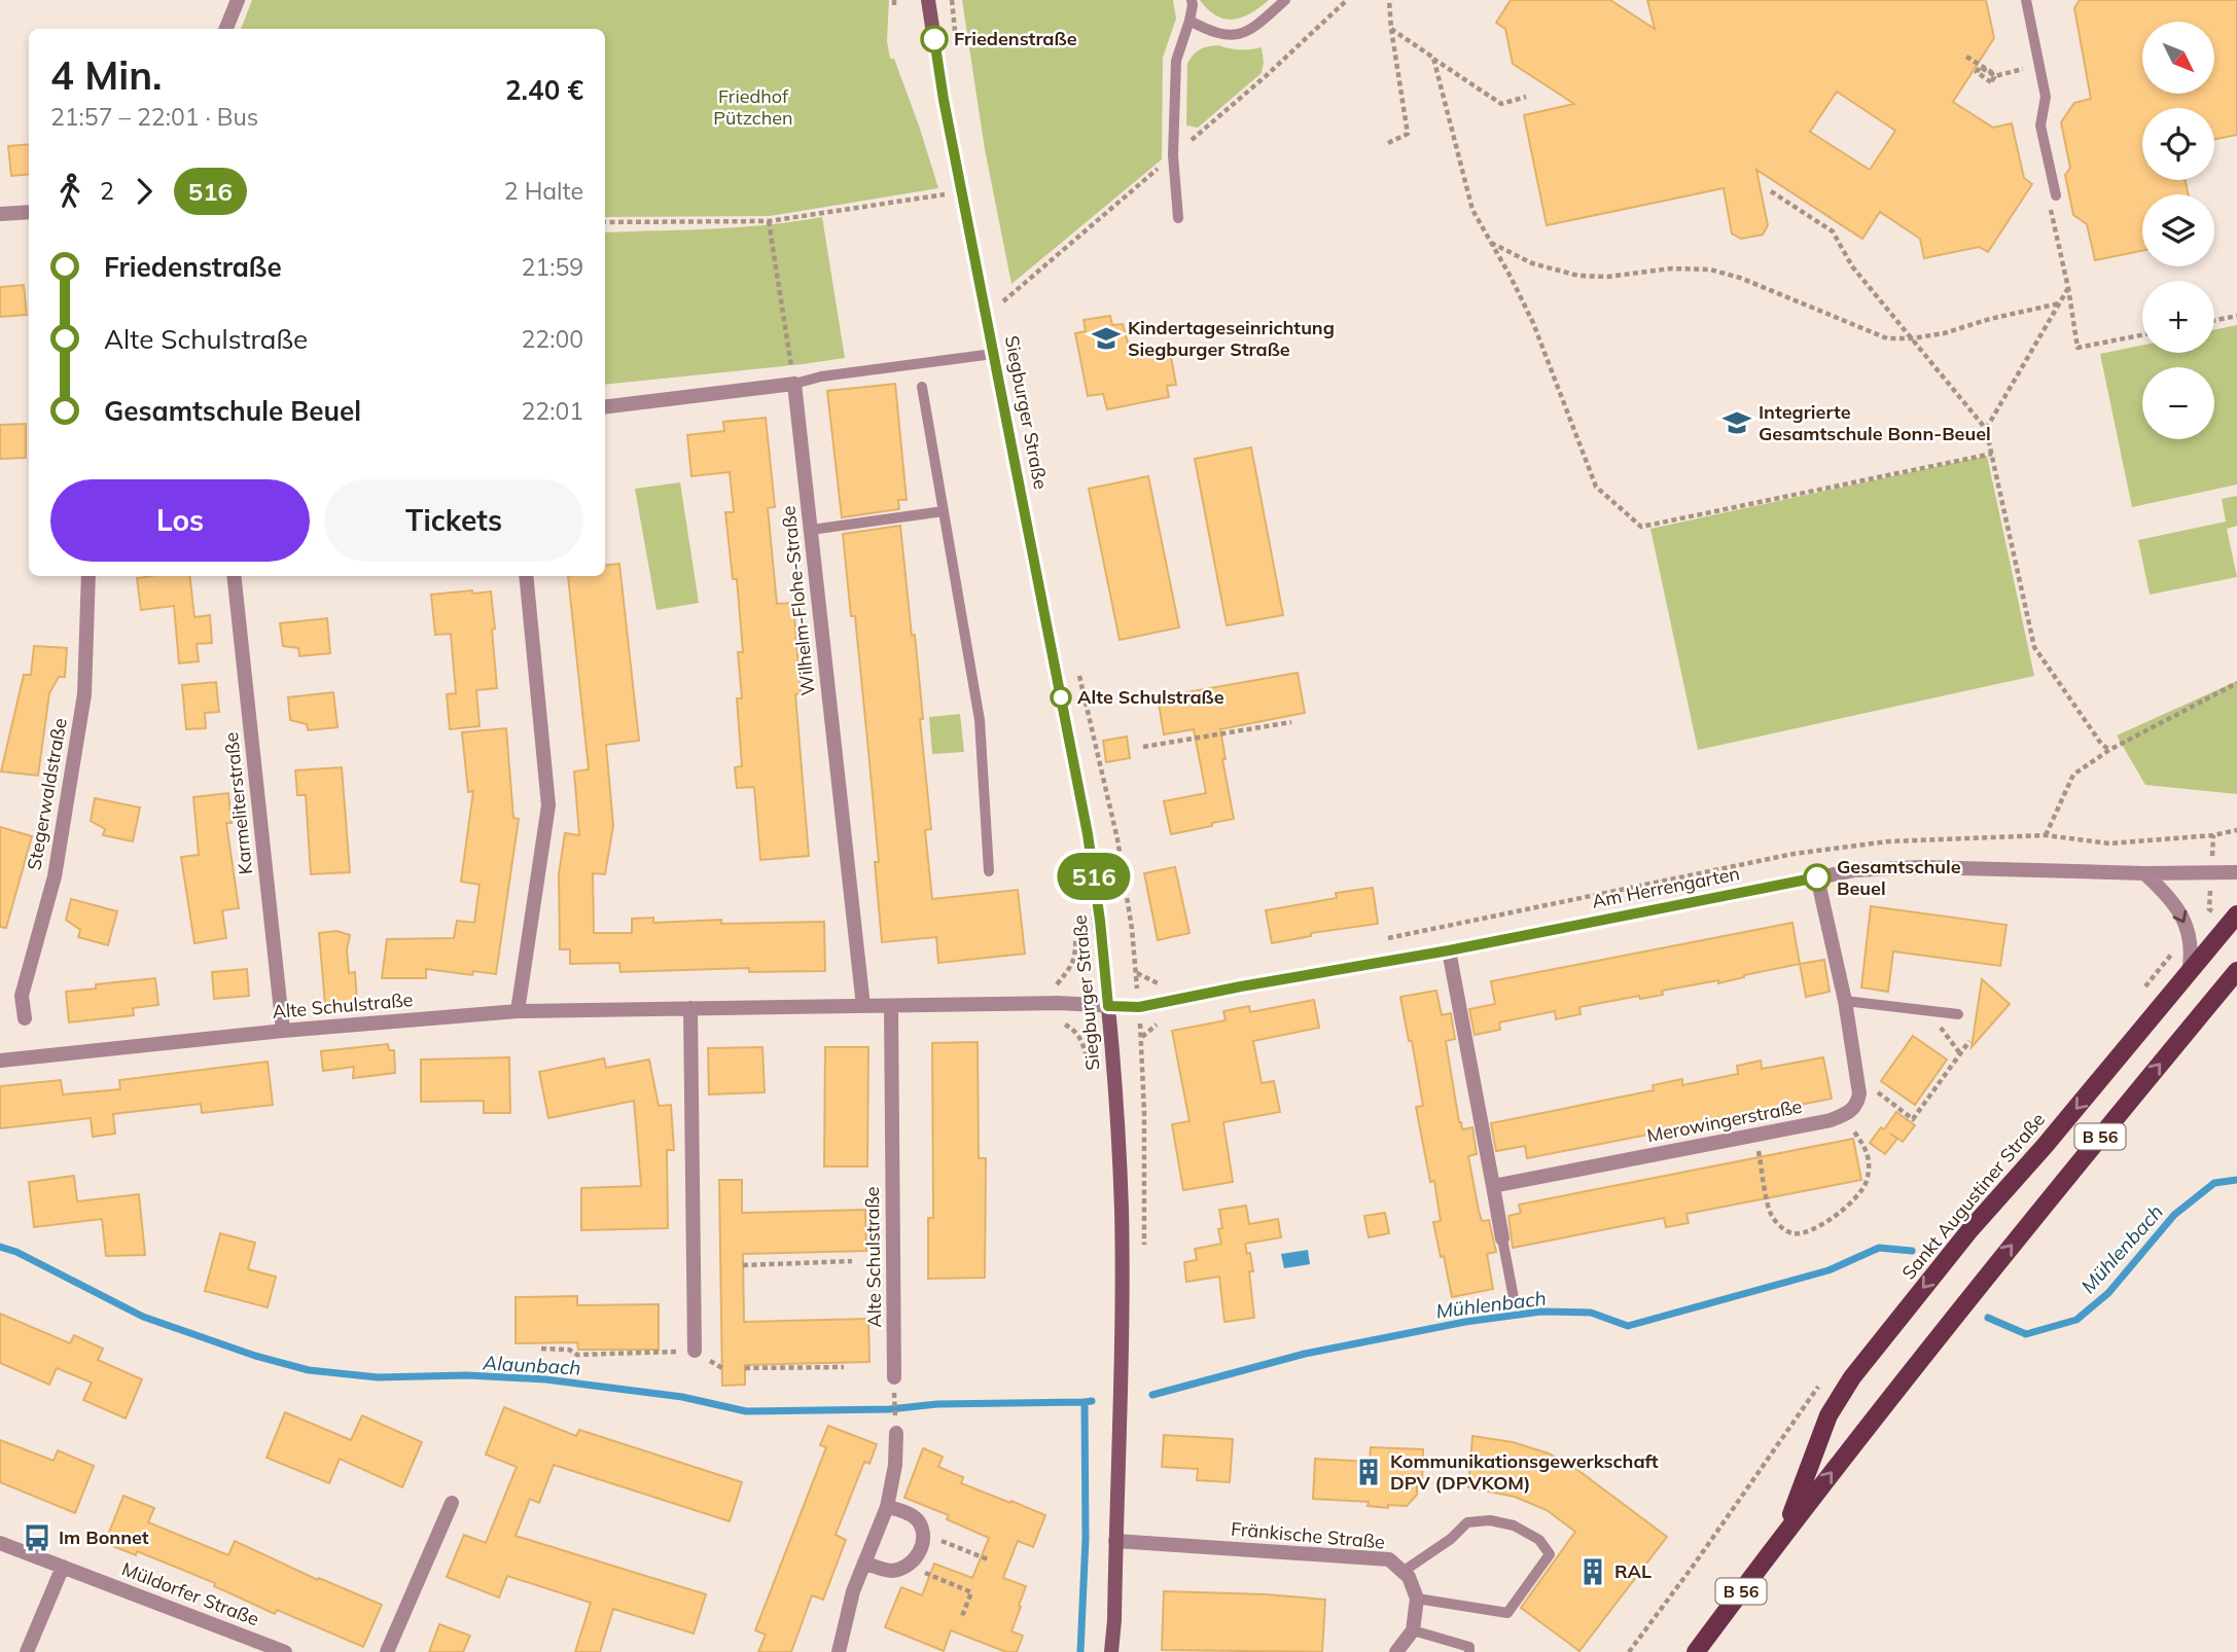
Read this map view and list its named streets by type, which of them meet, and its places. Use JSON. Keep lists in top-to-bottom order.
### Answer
{
  "streets": {
    "main road": ["Siegburger Straße", "B 56", "Sankt Augustiner Straße"],
    "street": [
      "Wilhelm-Flohe-Straße",
      "Stegerwaldstraße",
      "Karmeliterstraße",
      "Am Herrengarten",
      "Alte Schulstraße",
      "Merowingerstraße",
      "Fränkische Straße",
      "Müldorfer Straße"
    ]
  },
  "crossings": [
    ["Siegburger Straße", "Am Herrengarten"],
    ["Siegburger Straße", "Alte Schulstraße"],
    ["Siegburger Straße", "Fränkische Straße"],
    ["Wilhelm-Flohe-Straße", "Alte Schulstraße"],
    ["Karmeliterstraße", "Alte Schulstraße"],
    ["Am Herrengarten", "Alte Schulstraße"]
  ],
  "water": ["Mühlenbach", "Alaunbach"],
  "parks": ["Friedhof Pützchen"],
  "places": {
    "other": ["Friedenstraße", "Alte Schulstraße", "Gesamtschule Beuel"],
    "school or university": ["Kindertageseinrichtung Siegburger Straße", "Integrierte Gesamtschule Bonn-Beuel"],
    "building": ["Kommunikationsgewerkschaft DPV (DPVKOM)", "RAL"],
    "bus stop": ["Im Bonnet"]
  },
  "lines": ["bus line 516"],
  "north": "bottom right",
  "page": {
    "on_map": "516",
    "map_buttons": ["+", "−"],
    "heading": ["4 Min.", "21:57 – 22:01 · Bus", "2.40 €"],
    "legs": ["2", "516", "2 Halte"],
    "list": [
      {
        "name": "Friedenstraße",
        "value": "21:59"
      },
      {
        "name": "Alte Schulstraße",
        "value": "22:00"
      },
      {
        "name": "Gesamtschule Beuel",
        "value": "22:01"
      }
    ],
    "buttons": ["Los", "Tickets"]
  }
}
